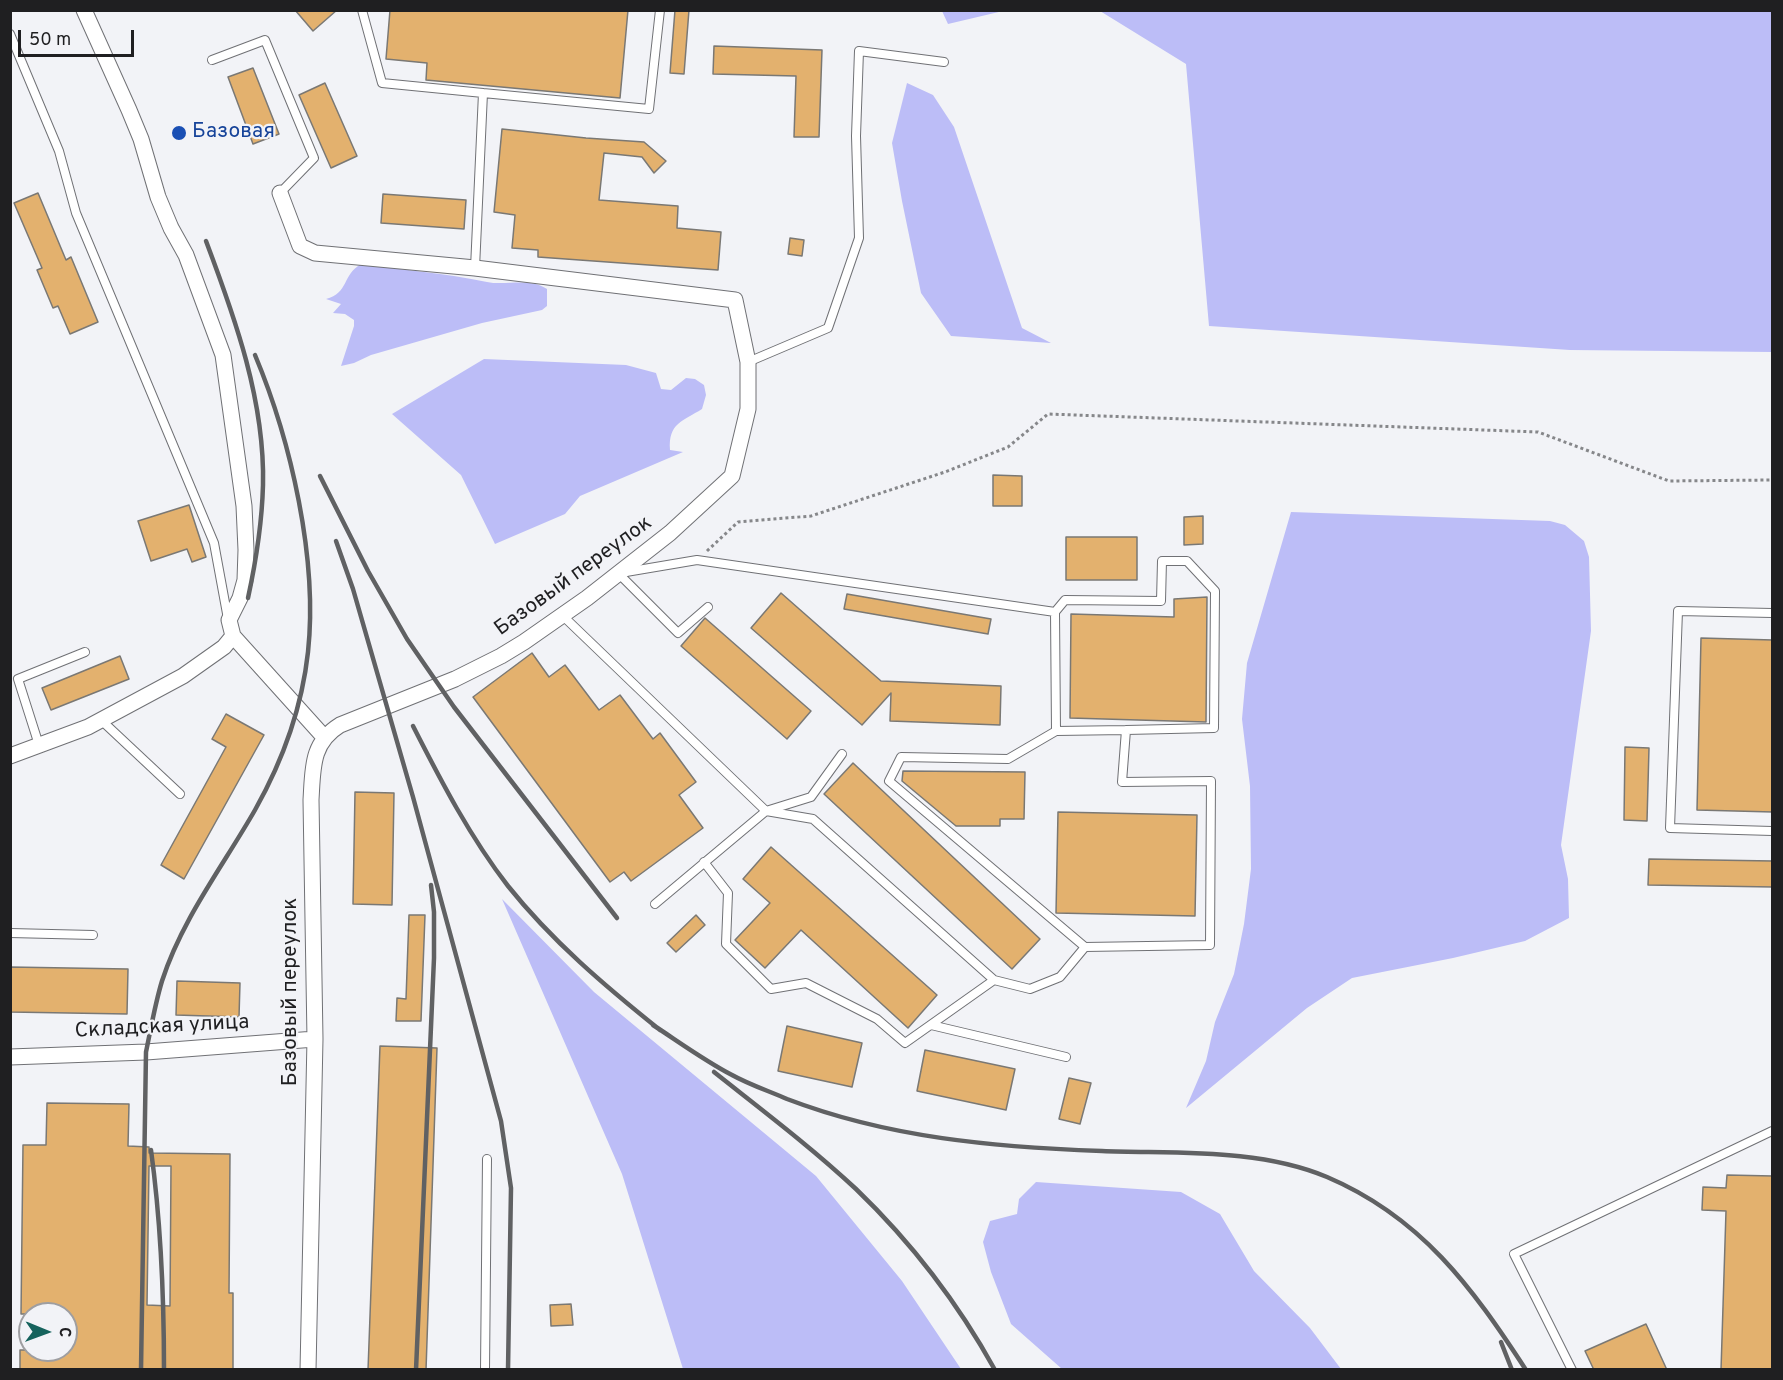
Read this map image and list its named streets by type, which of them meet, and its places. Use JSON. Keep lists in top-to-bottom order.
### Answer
{
  "streets": {
    "street": ["Базовый переулок", "Складская улица"]
  },
  "crossings": [
    ["Базовый переулок", "Складская улица"]
  ],
  "places": ["Базовая"],
  "scale_bar": "50 m",
  "north": "right"
}
